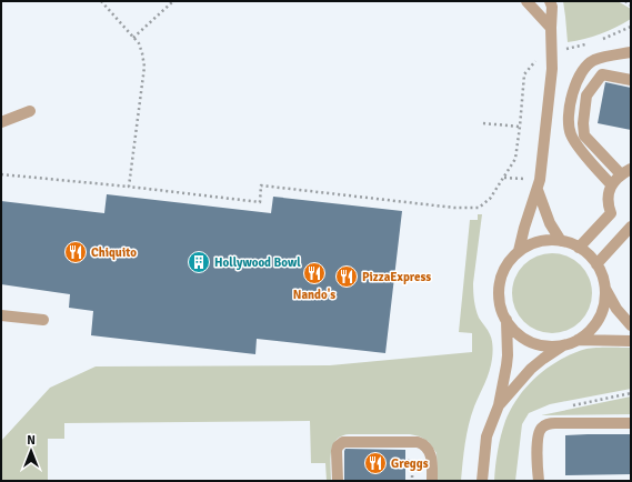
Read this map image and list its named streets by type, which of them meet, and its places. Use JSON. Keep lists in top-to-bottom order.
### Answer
{
  "places": {
    "restaurant": [
      "Chiquito",
      "Nando's",
      "PizzaExpress",
      "Greggs"
    ],
    "building": ["Hollywood Bowl"]
  },
  "north": "top"
}
